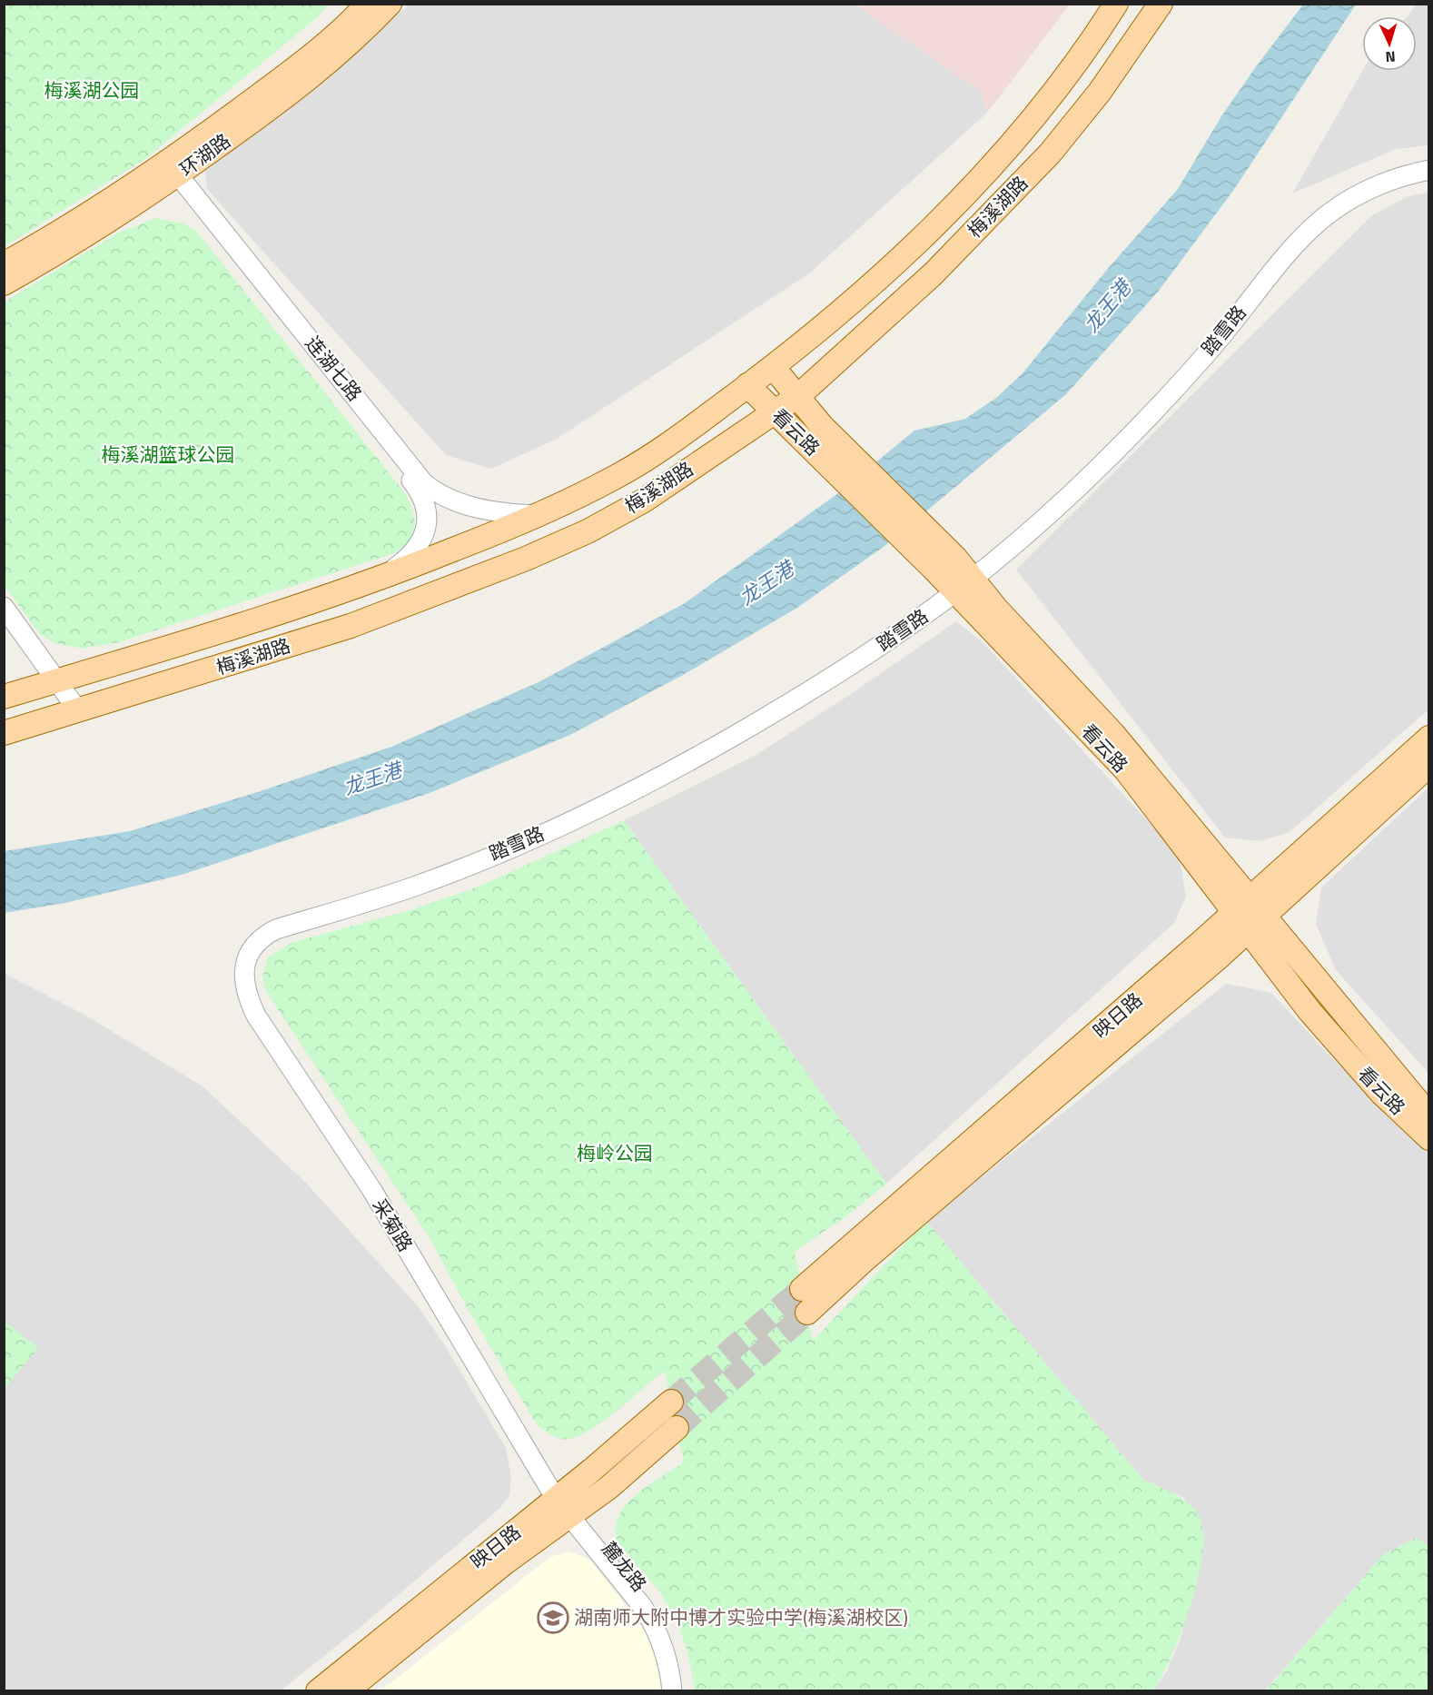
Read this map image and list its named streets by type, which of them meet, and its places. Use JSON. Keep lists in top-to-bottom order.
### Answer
{
  "streets": {
    "main road": [
      "环湖路",
      "梅溪湖路",
      "看云路",
      "映日路"
    ],
    "street": [
      "踏雪路",
      "连湖七路",
      "采菊路",
      "麓龙路"
    ]
  },
  "crossings": [
    ["环湖路", "连湖七路"],
    ["梅溪湖路", "连湖七路"],
    ["梅溪湖路", "看云路"],
    ["踏雪路", "看云路"],
    ["踏雪路", "采菊路"],
    ["看云路", "映日路"],
    ["映日路", "采菊路"],
    ["映日路", "麓龙路"],
    ["采菊路", "麓龙路"]
  ],
  "water": ["龙王港"],
  "parks": ["梅溪湖公园", "梅溪湖篮球公园", "梅岭公园"],
  "places": {
    "school or university": ["湖南师大附中博才实验中学(梅溪湖校区)"]
  },
  "north": "bottom"
}
